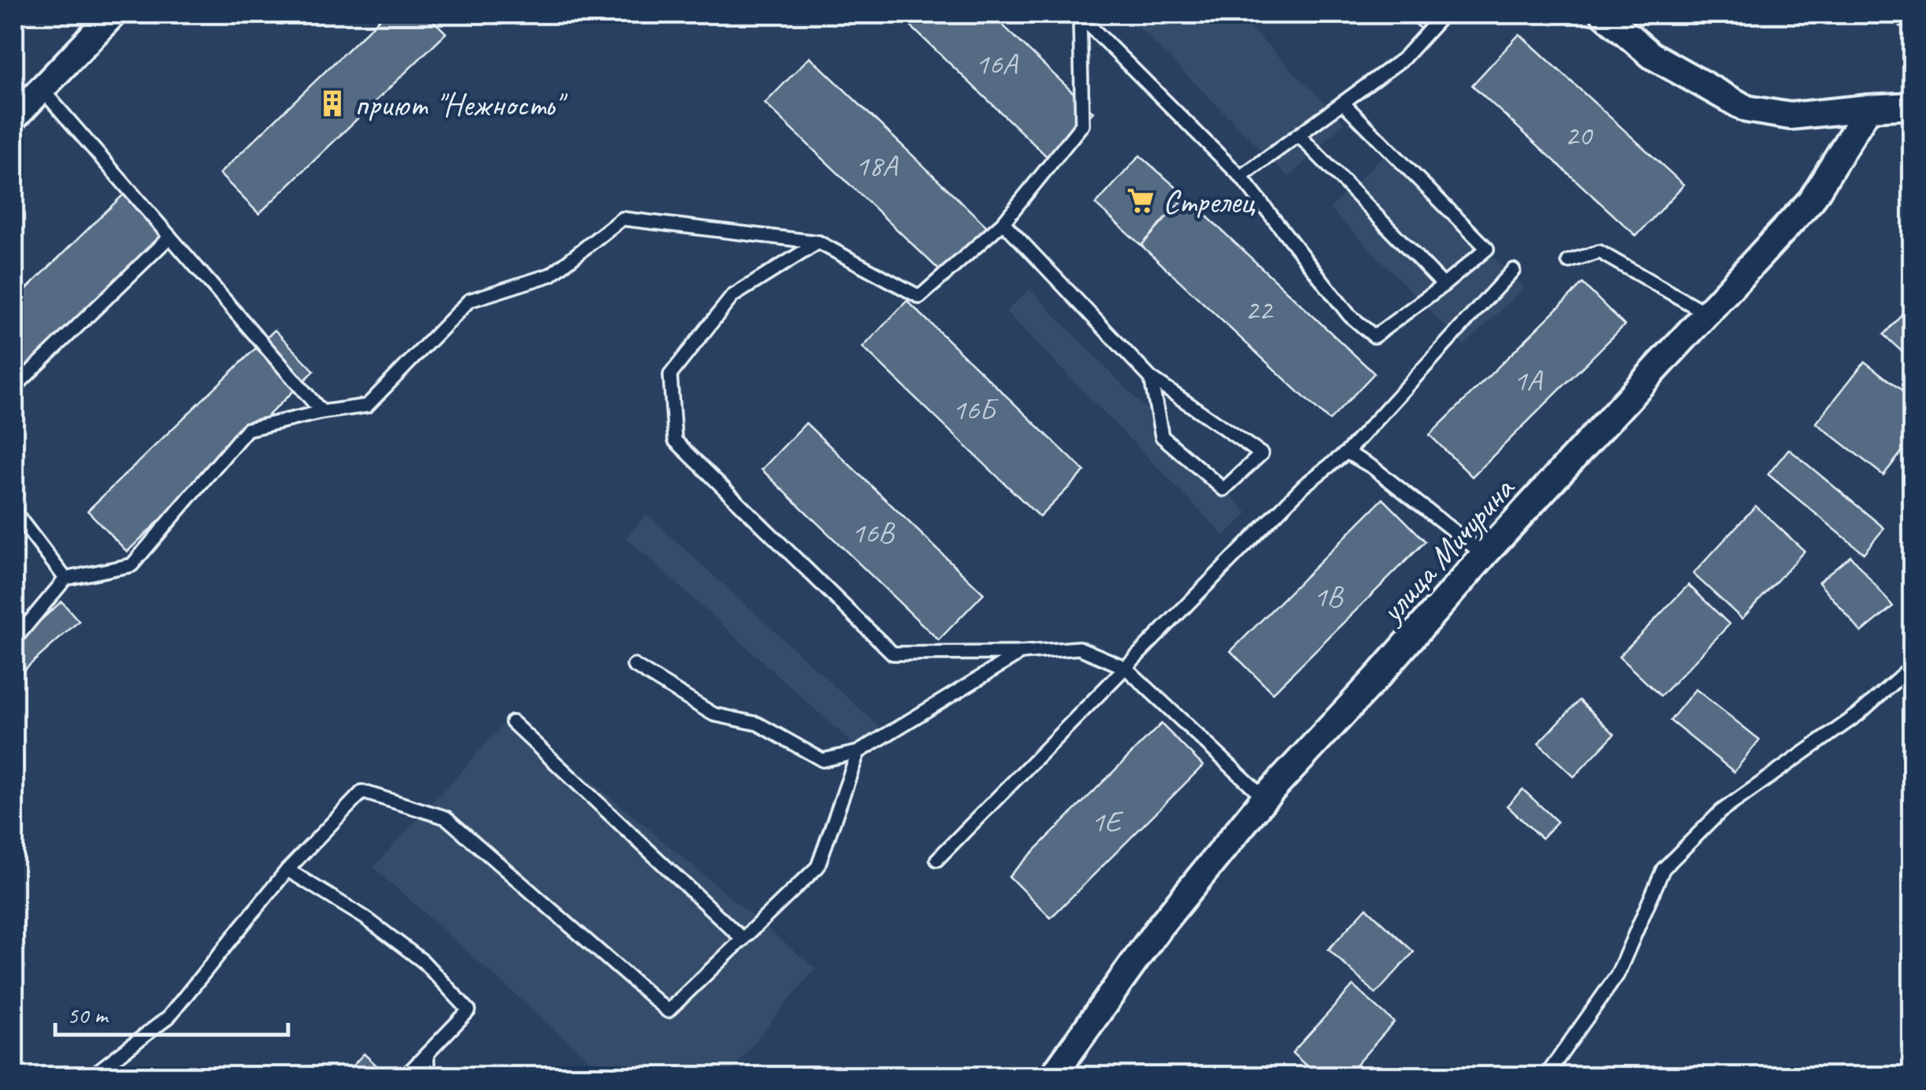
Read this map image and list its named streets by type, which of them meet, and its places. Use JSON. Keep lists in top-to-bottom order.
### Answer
{
  "streets": {
    "street": ["улица Мичурина"]
  },
  "places": {
    "building": ["приют \"Нежность\""],
    "supermarket": ["Стрелец"]
  },
  "house_numbers": [
    "16А",
    "20",
    "18А",
    "22",
    "1А",
    "16Б",
    "16В",
    "1В",
    "1Е"
  ],
  "scale_bar": "50 m"
}
